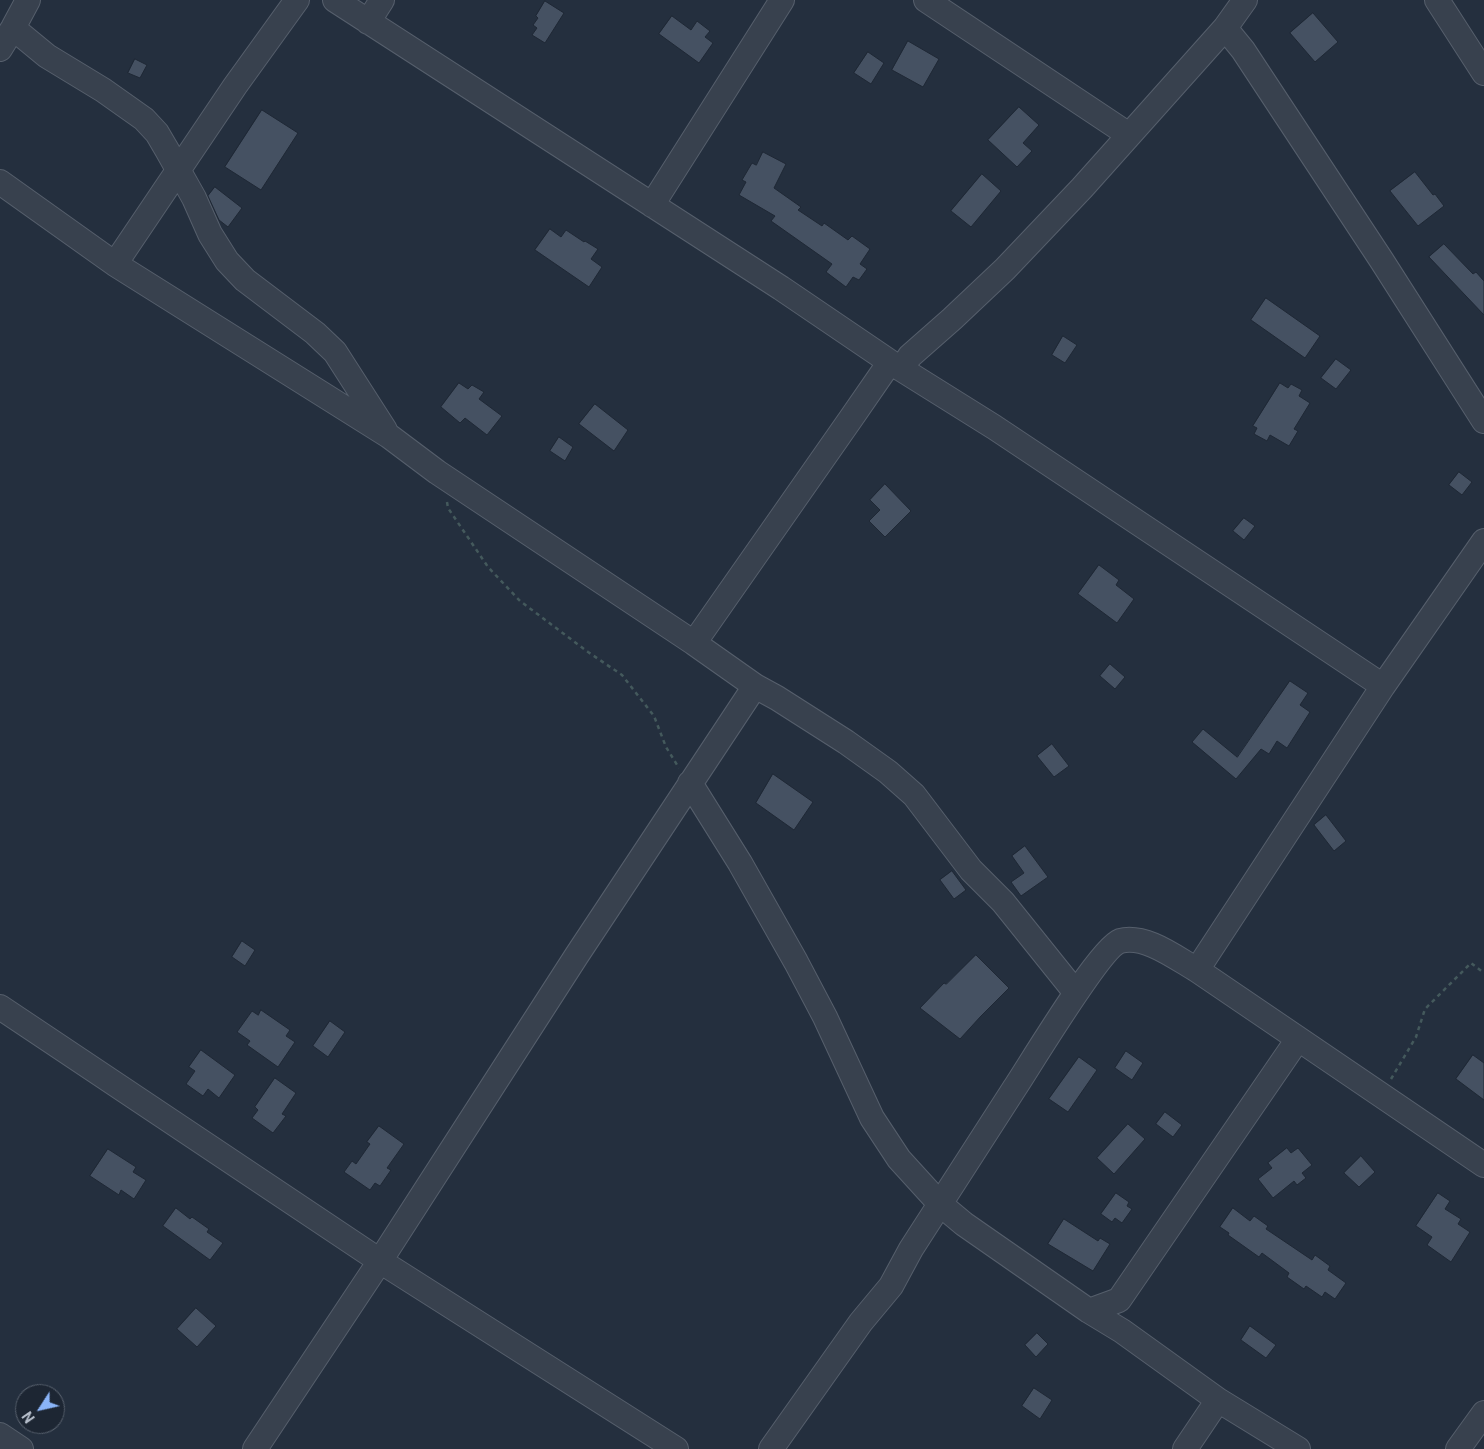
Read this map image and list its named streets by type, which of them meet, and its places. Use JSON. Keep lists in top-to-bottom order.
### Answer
{
  "north": "bottom left"
}
